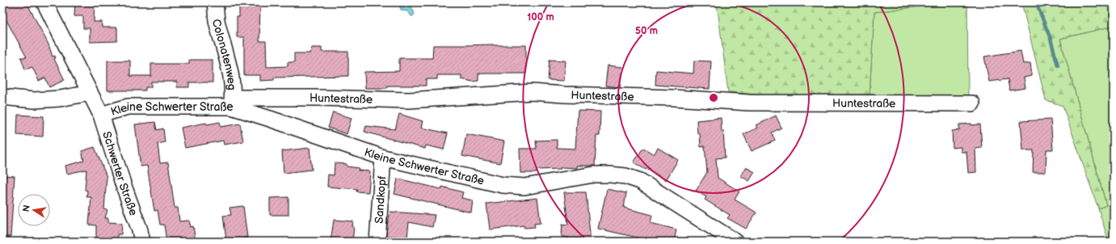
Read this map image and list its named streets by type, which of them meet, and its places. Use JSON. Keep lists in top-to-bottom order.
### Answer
{
  "streets": {
    "street": [
      "Colonatenweg",
      "Huntestraße",
      "Kleine Schwerter Straße",
      "Schwerter Straße",
      "Sandkopf"
    ]
  },
  "crossings": [
    ["Colonatenweg", "Huntestraße"],
    ["Colonatenweg", "Kleine Schwerter Straße"],
    ["Huntestraße", "Kleine Schwerter Straße"],
    ["Kleine Schwerter Straße", "Schwerter Straße"],
    ["Kleine Schwerter Straße", "Sandkopf"]
  ],
  "north": "left",
  "rings": ["100 m", "50 m"]
}
